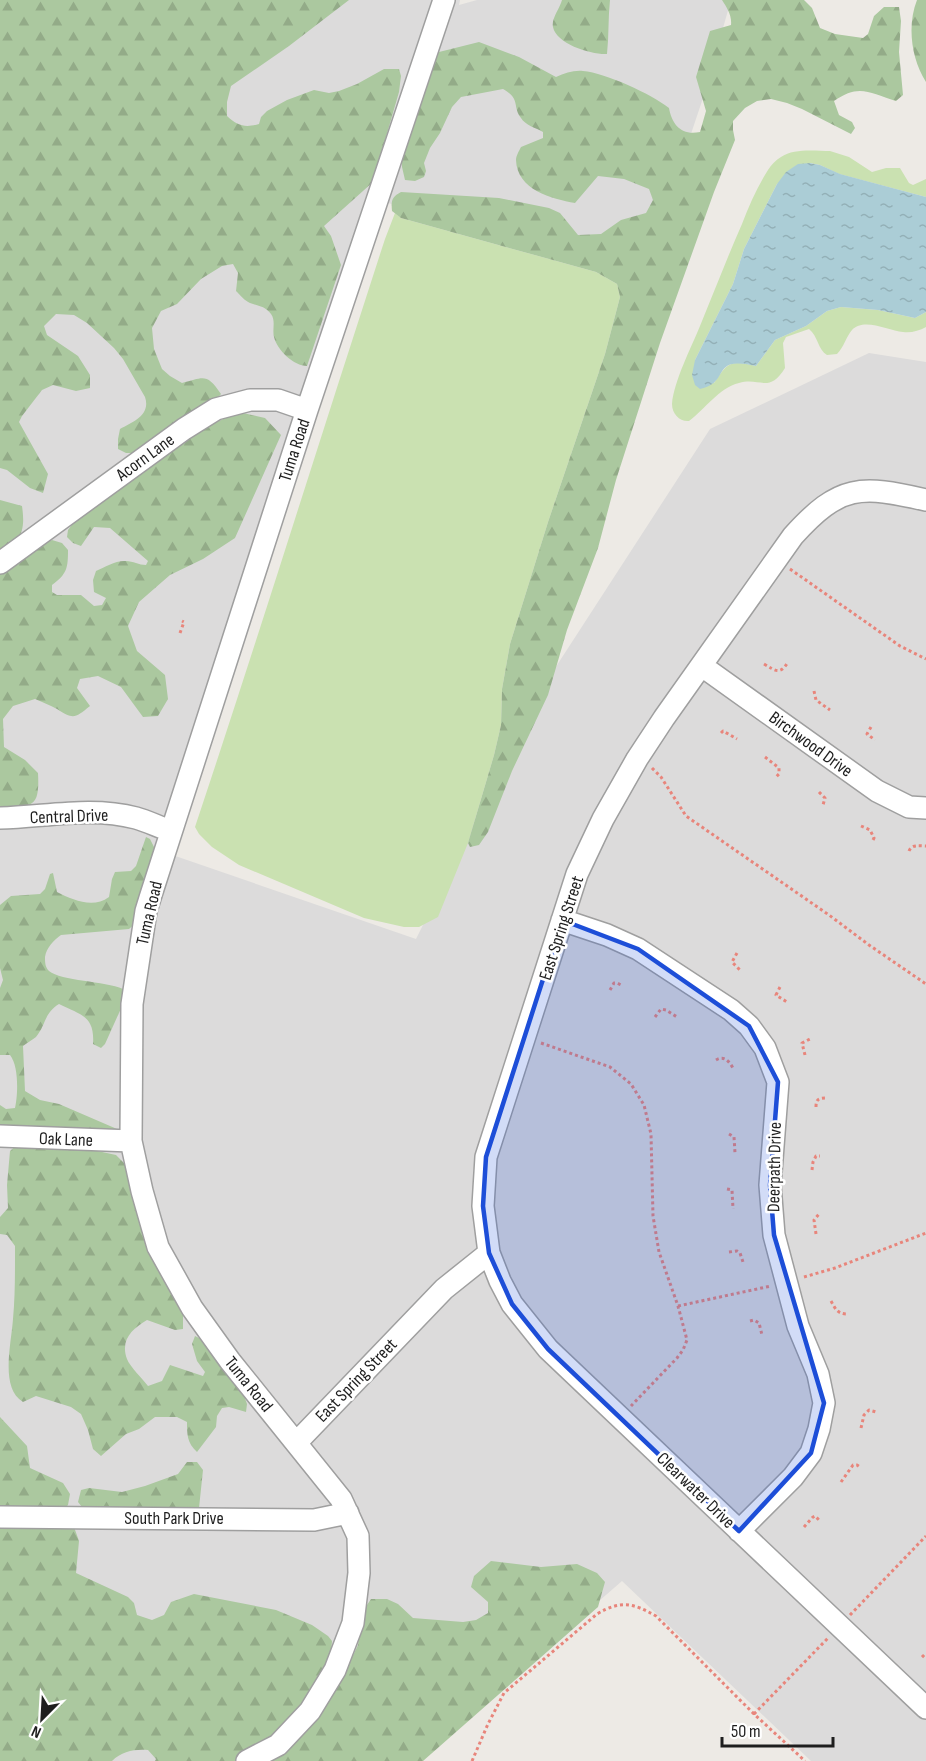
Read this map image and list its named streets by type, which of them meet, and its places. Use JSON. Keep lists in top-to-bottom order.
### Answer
{
  "streets": {
    "street": [
      "Tuma Road",
      "Acorn Lane",
      "Birchwood Drive",
      "Central Drive",
      "East Spring Street",
      "Oak Lane",
      "Deerpath Drive",
      "Clearwater Drive",
      "South Park Drive"
    ]
  },
  "crossings": [
    ["Tuma Road", "Acorn Lane"],
    ["Tuma Road", "Central Drive"],
    ["Tuma Road", "East Spring Street"],
    ["Tuma Road", "Oak Lane"],
    ["Tuma Road", "South Park Drive"],
    ["Birchwood Drive", "East Spring Street"],
    ["East Spring Street", "Deerpath Drive"],
    ["East Spring Street", "Clearwater Drive"],
    ["Deerpath Drive", "Clearwater Drive"]
  ],
  "scale_bar": "50 m",
  "north": "bottom left"
}
